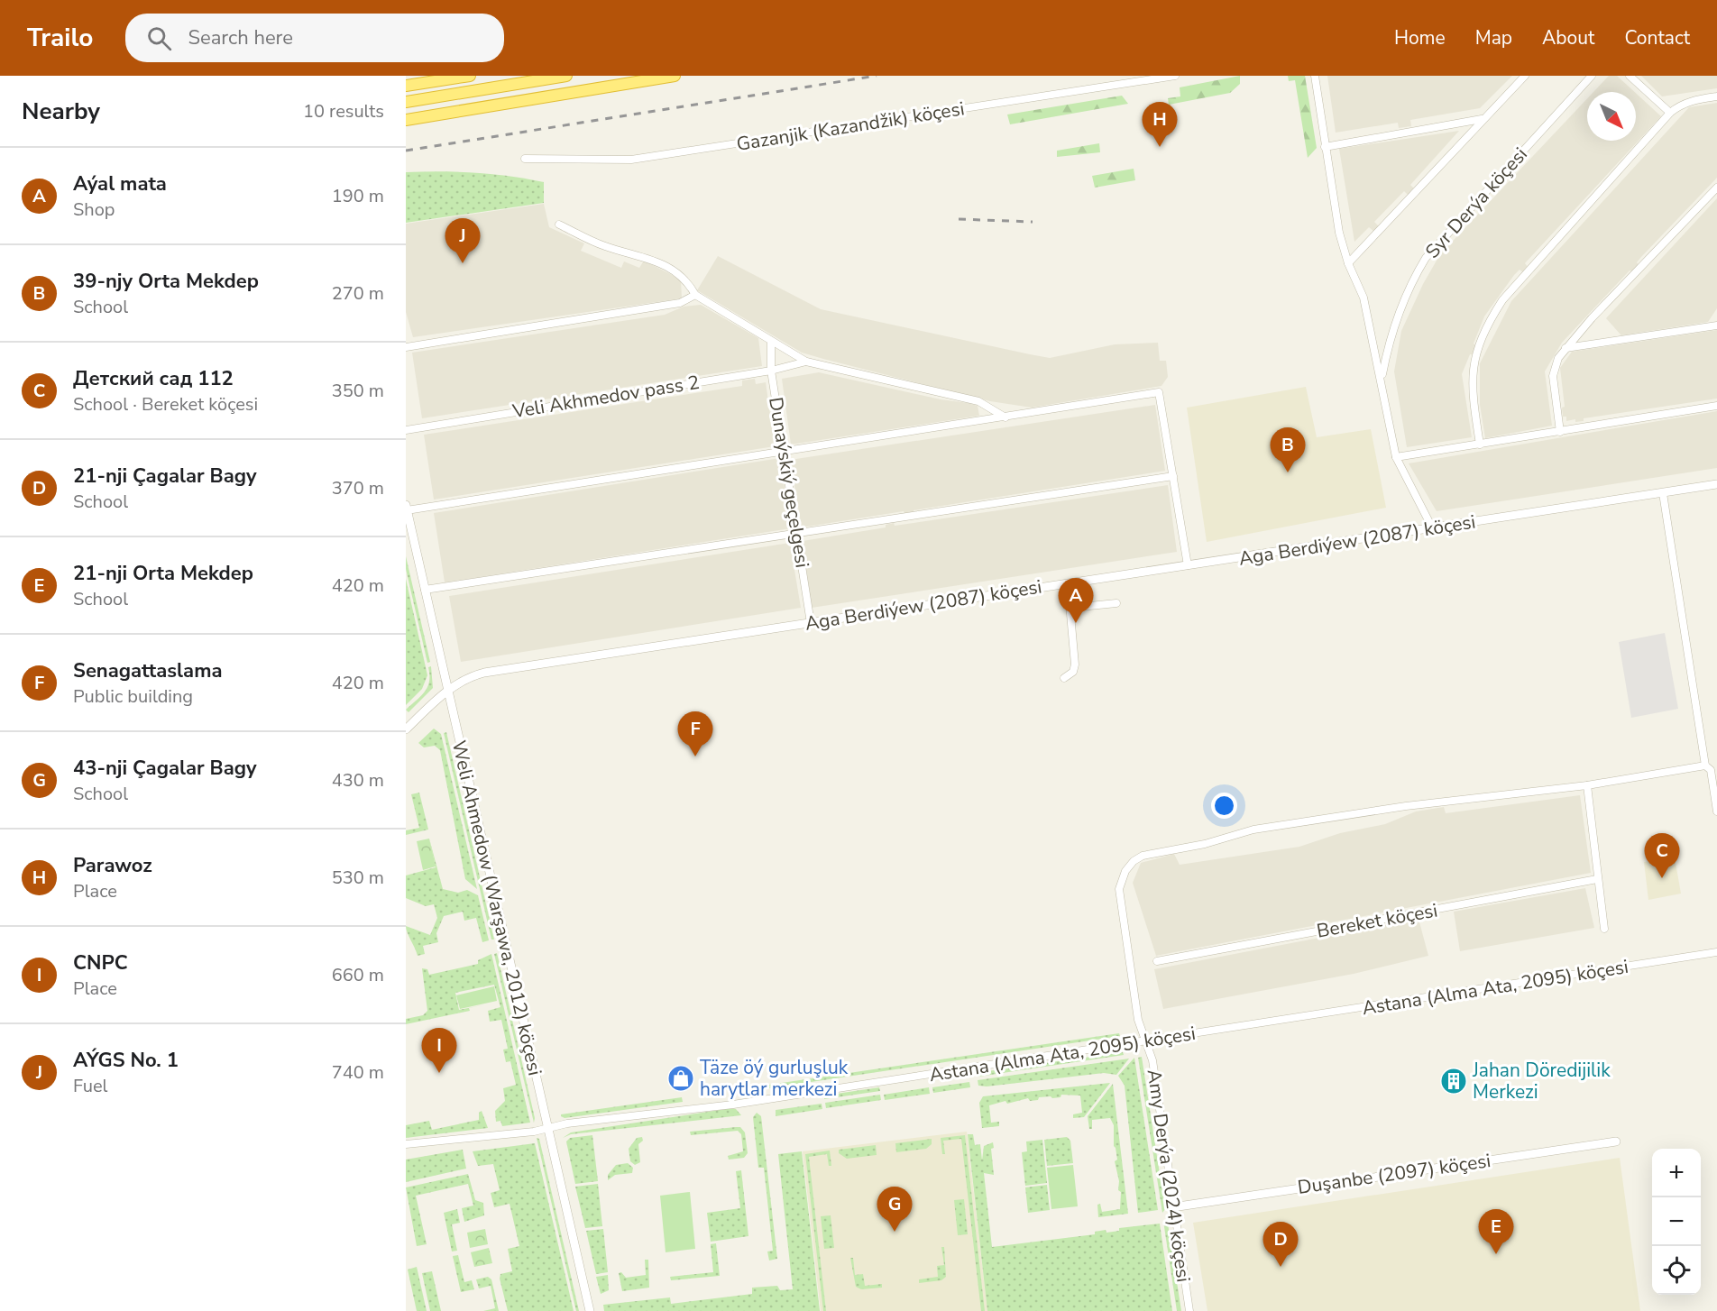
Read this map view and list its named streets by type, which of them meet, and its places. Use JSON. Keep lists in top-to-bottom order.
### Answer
{
  "streets": {
    "street": [
      "Gazanjik (Kazandžik) köçesi",
      "Syr Derýa köçesi",
      "Veli Akhmedov pass 2",
      "Dunaýskiý geçelgesi",
      "Aga Berdiýew (2087) köçesi",
      "Weli Ahmedow (Warşawa, 2012) köçesi",
      "Bereket köçesi",
      "Astana (Alma Ata, 2095) köçesi",
      "Duşanbe (2097) köçesi",
      "Amy Derýa (2024) köçesi"
    ]
  },
  "crossings": [
    ["Veli Akhmedov pass 2", "Dunaýskiý geçelgesi"],
    ["Dunaýskiý geçelgesi", "Aga Berdiýew (2087) köçesi"],
    ["Aga Berdiýew (2087) köçesi", "Weli Ahmedow (Warşawa, 2012) köçesi"],
    ["Weli Ahmedow (Warşawa, 2012) köçesi", "Astana (Alma Ata, 2095) köçesi"],
    ["Astana (Alma Ata, 2095) köçesi", "Amy Derýa (2024) köçesi"],
    ["Duşanbe (2097) köçesi", "Amy Derýa (2024) köçesi"]
  ],
  "places": {
    "shop": ["Täze öý gurluşluk harytlar merkezi"],
    "building": ["Jahan Döredijilik Merkezi"]
  },
  "north": "bottom right",
  "page": {
    "header": "Trailo",
    "search": "Search here",
    "nav": [
      "Home",
      "Map",
      "About",
      "Contact"
    ],
    "heading": ["Nearby", "10 results"],
    "pins": [
      "H",
      "J",
      "B",
      "A",
      "F",
      "C",
      "I",
      "G",
      "E",
      "D"
    ],
    "list": [
      {
        "mark": "A",
        "name": "Aýal mata",
        "note": "Shop",
        "value": "190 m"
      },
      {
        "mark": "B",
        "name": "39-njy Orta Mekdep",
        "note": "School",
        "value": "270 m"
      },
      {
        "mark": "C",
        "name": "Детский сад 112",
        "note": "School · Bereket köçesi",
        "value": "350 m"
      },
      {
        "mark": "D",
        "name": "21-nji Çagalar Bagy",
        "note": "School",
        "value": "370 m"
      },
      {
        "mark": "E",
        "name": "21-nji Orta Mekdep",
        "note": "School",
        "value": "420 m"
      },
      {
        "mark": "F",
        "name": "Senagattaslama",
        "note": "Public building",
        "value": "420 m"
      },
      {
        "mark": "G",
        "name": "43-nji Çagalar Bagy",
        "note": "School",
        "value": "430 m"
      },
      {
        "mark": "H",
        "name": "Parawoz",
        "note": "Place",
        "value": "530 m"
      },
      {
        "mark": "I",
        "name": "CNPC",
        "note": "Place",
        "value": "660 m"
      },
      {
        "mark": "J",
        "name": "AÝGS No. 1",
        "note": "Fuel",
        "value": "740 m"
      }
    ],
    "map_buttons": ["+", "−"]
  }
}
